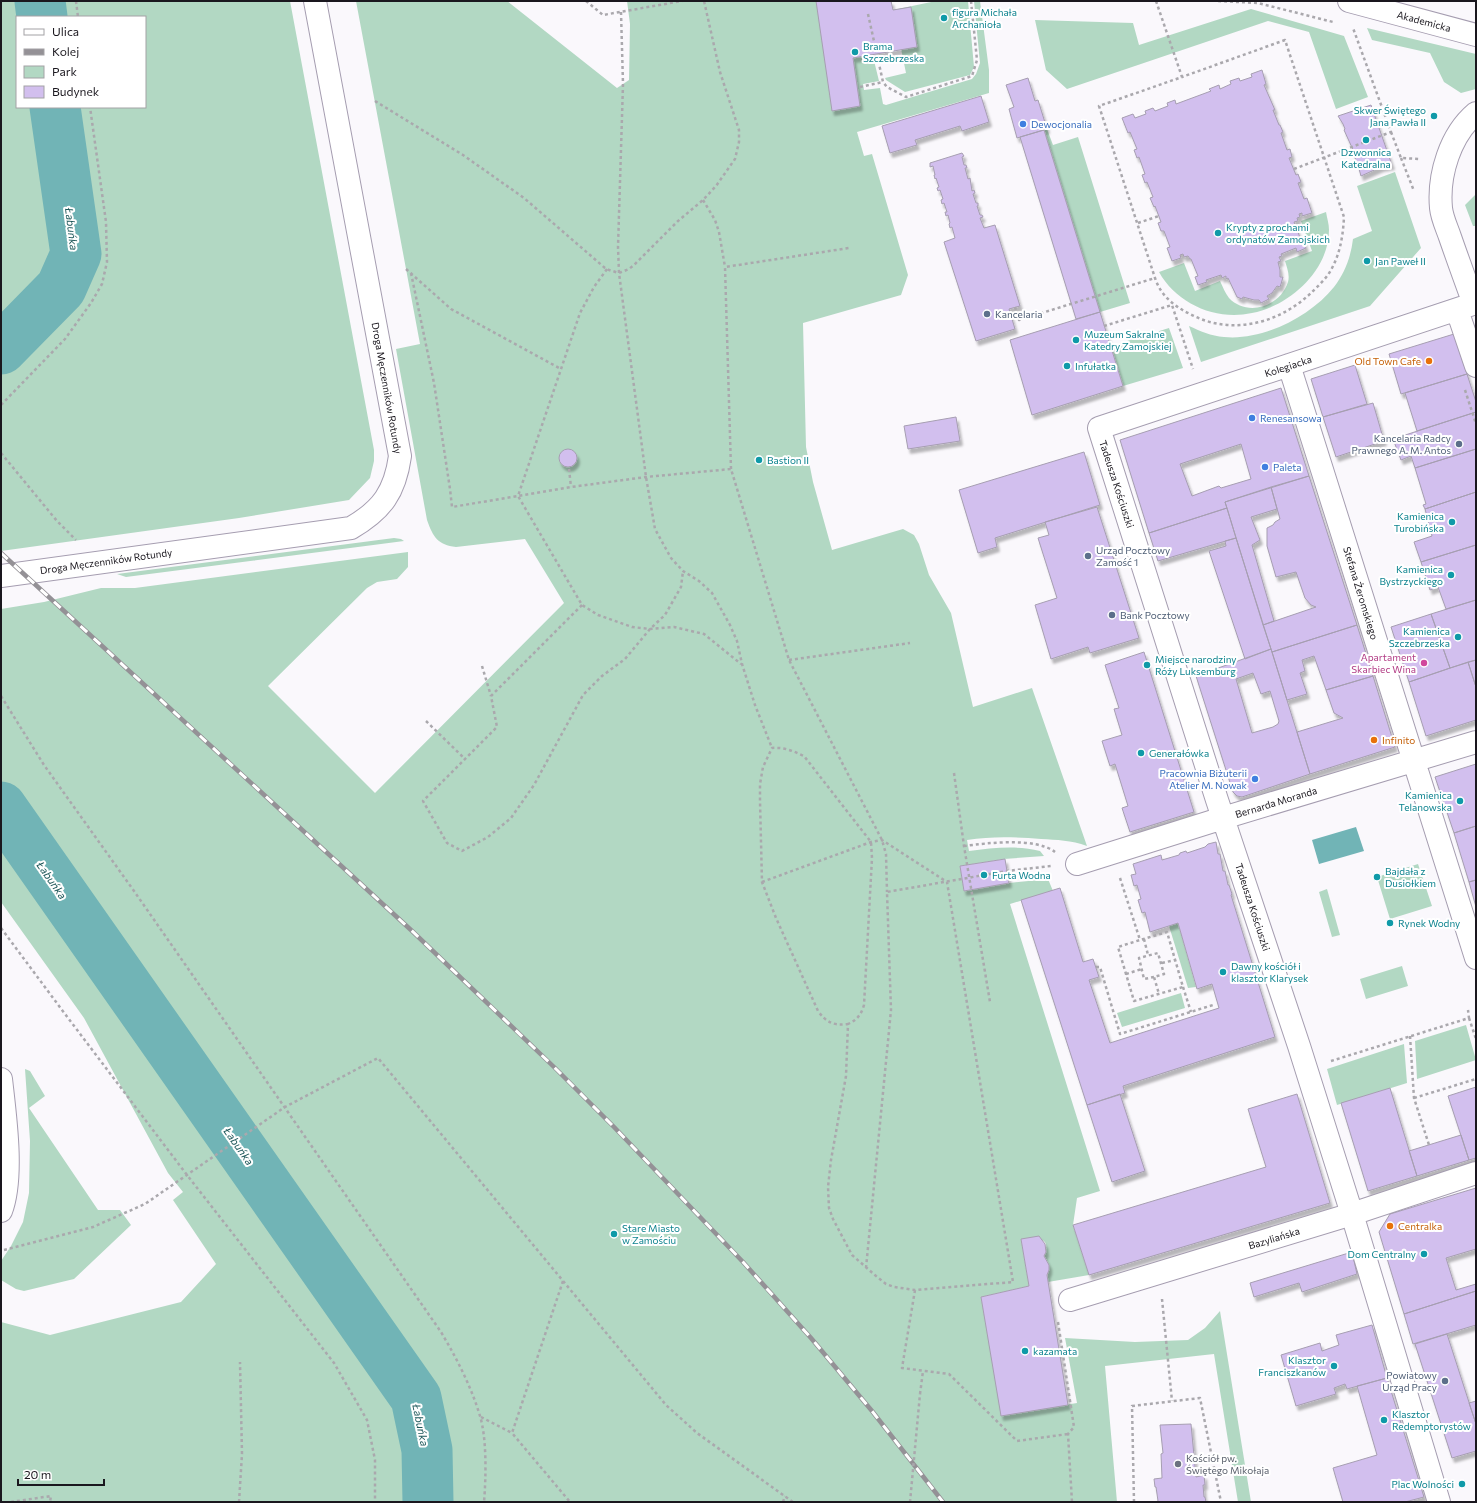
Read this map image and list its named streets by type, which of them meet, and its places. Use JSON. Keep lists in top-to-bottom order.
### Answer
{
  "streets": {
    "street": [
      "Akademicka",
      "Kolegiacka",
      "Droga Męczenników Rotundy",
      "Tadeusza Kościuszki",
      "Stefana Żeromskiego",
      "Bernarda Moranda",
      "Bazyliańska"
    ]
  },
  "crossings": [
    ["Kolegiacka", "Tadeusza Kościuszki"],
    ["Kolegiacka", "Stefana Żeromskiego"],
    ["Tadeusza Kościuszki", "Bernarda Moranda"],
    ["Tadeusza Kościuszki", "Bazyliańska"],
    ["Stefana Żeromskiego", "Bernarda Moranda"]
  ],
  "water": ["Łabuńka"],
  "places": [
    "figura Michała Archanioła",
    "Brama Szczebrzeska",
    "Skwer Świętego Jana Pawła II",
    "Dewocjonalia",
    "Dzwonnica Katedralna",
    "Krypty z prochami ordynatów Zamojskich",
    "Jan Paweł II",
    "Kancelaria",
    "Muzeum Sakralne Katedry Zamojskiej",
    "Old Town Cafe",
    "Infułatka",
    "Renesansowa",
    "Kancelaria Radcy Prawnego A. M. Antos",
    "Bastion II",
    "Paleta",
    "Kamienica Turobińska",
    "Urząd Pocztowy Zamość 1",
    "Kamienica Bystrzyckiego",
    "Bank Pocztowy",
    "Kamienica Szczebrzeska",
    "Apartament Skarbiec Wina",
    "Miejsce narodziny Róży Luksemburg",
    "Infinito",
    "Generałówka",
    "Pracownia Biżuterii Atelier M. Nowak",
    "Kamienica Telanowska",
    "Furta Wodna",
    "Bajdała z Dusiołkiem",
    "Rynek Wodny",
    "Dawny kościół i klasztor Klarysek",
    "Centralka",
    "Stare Miasto w Zamościu",
    "Dom Centralny",
    "kazamata",
    "Klasztor Franciszkanów",
    "Powiatowy Urząd Pracy",
    "Klasztor Redemptorystów",
    "Kościół pw. Świętego Mikołaja",
    "Plac Wolności"
  ],
  "legend": [
    "Ulica",
    "Kolej",
    "Park",
    "Budynek"
  ],
  "scale_bar": "20 m"
}
